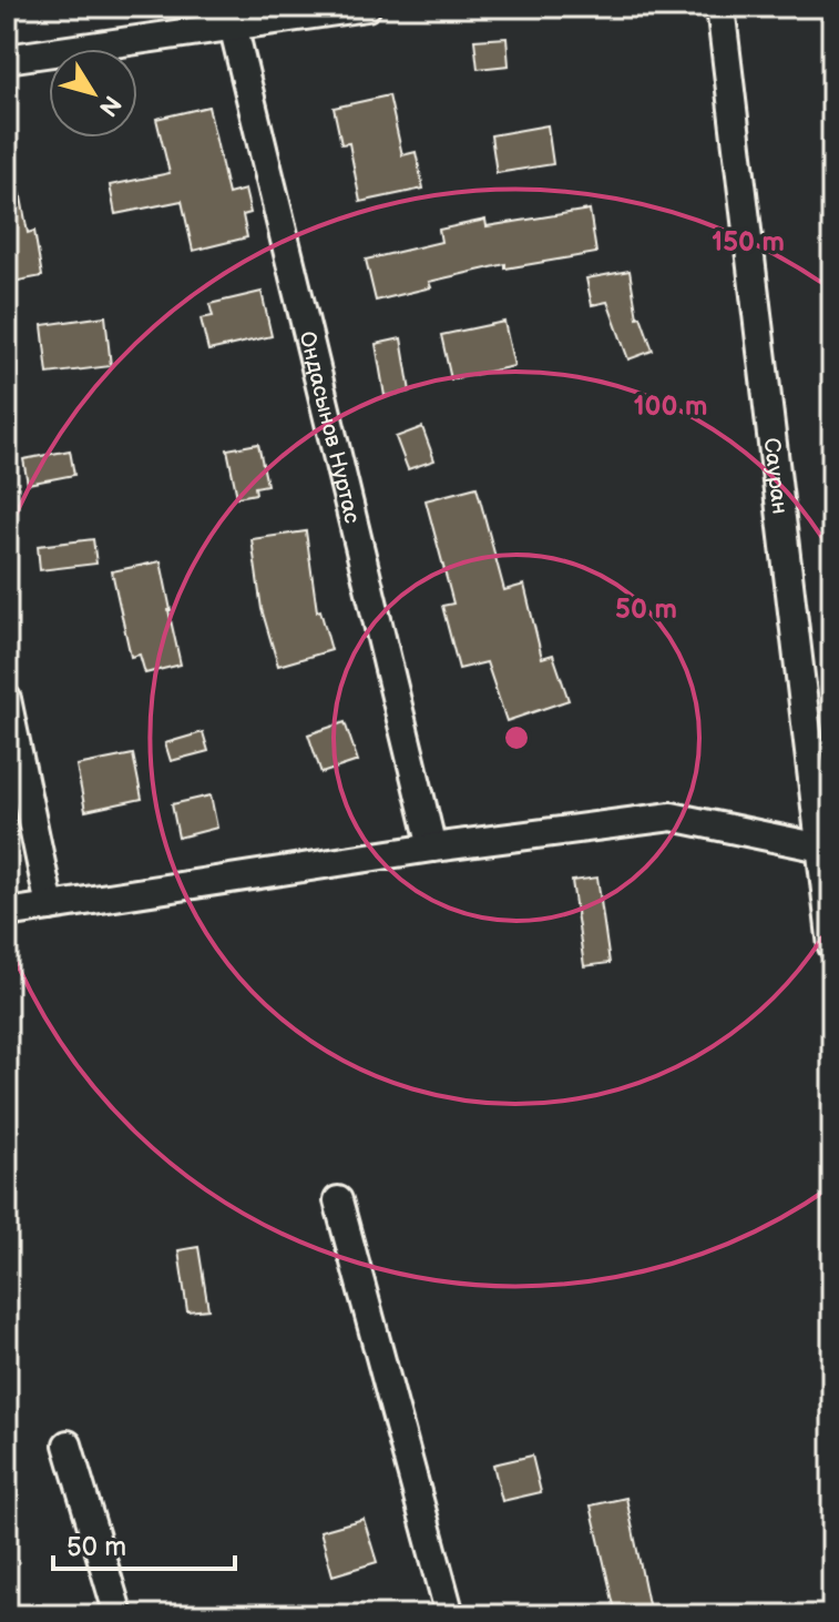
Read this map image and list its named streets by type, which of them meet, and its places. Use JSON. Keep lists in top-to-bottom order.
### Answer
{
  "streets": {
    "street": ["Ондасынов Нуртас", "Сауран"]
  },
  "scale_bar": "50 m",
  "north": "bottom right",
  "rings": ["150 m", "100 m", "50 m"]
}
